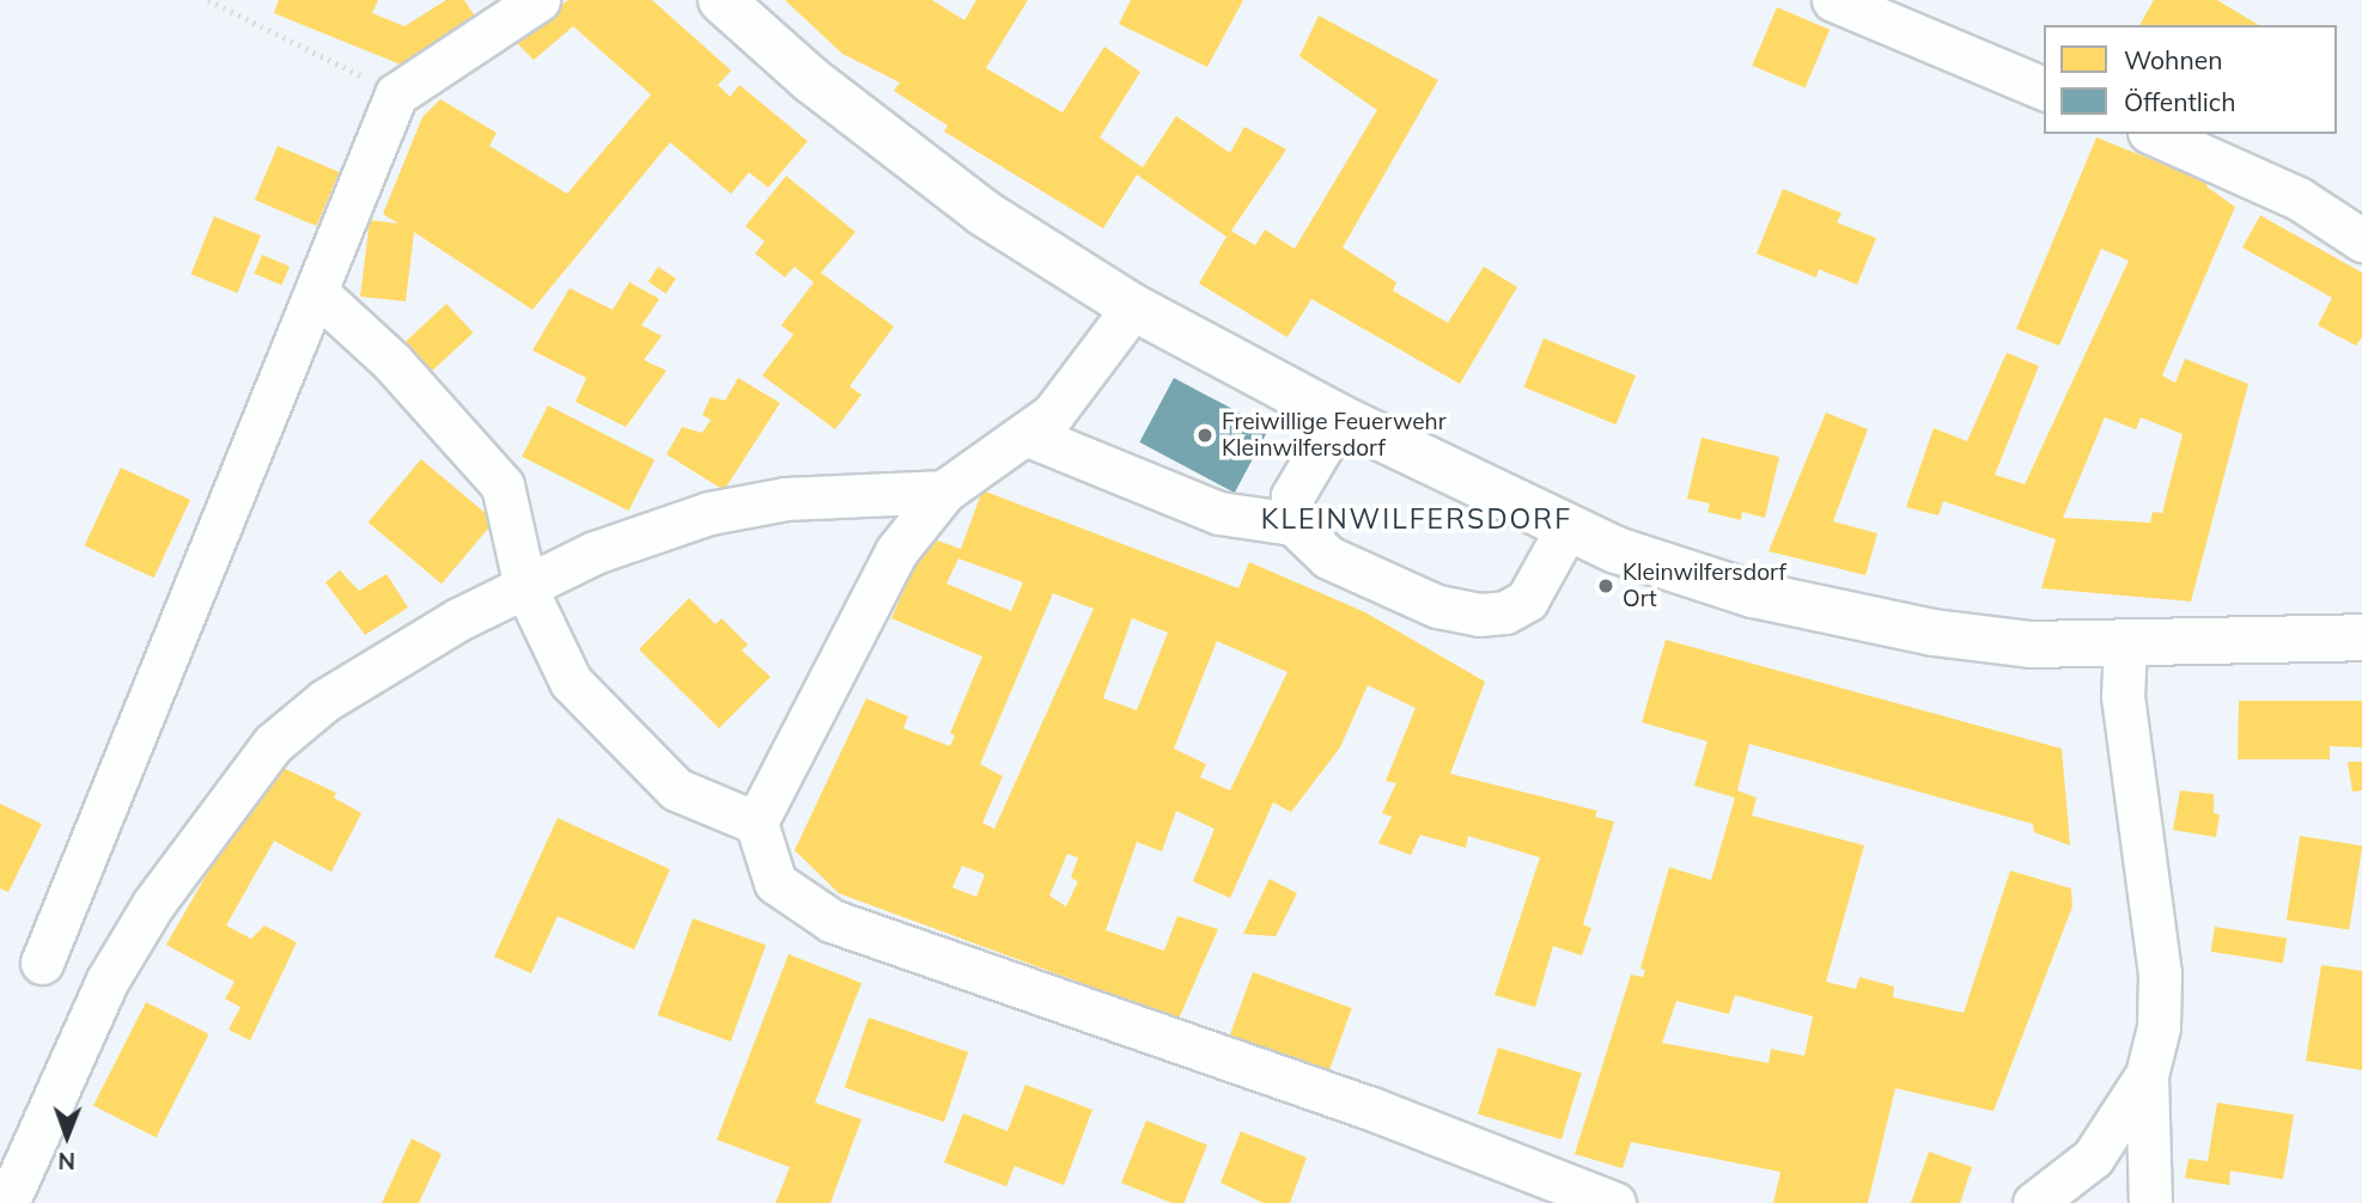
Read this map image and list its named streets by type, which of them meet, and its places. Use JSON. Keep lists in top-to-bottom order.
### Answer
{
  "districts": ["KLEINWILFERSDORF"],
  "places": ["Freiwillige Feuerwehr Kleinwilfersdorf", "Kleinwilfersdorf Ort"],
  "legend": ["Wohnen", "Öffentlich"],
  "north": "bottom"
}
